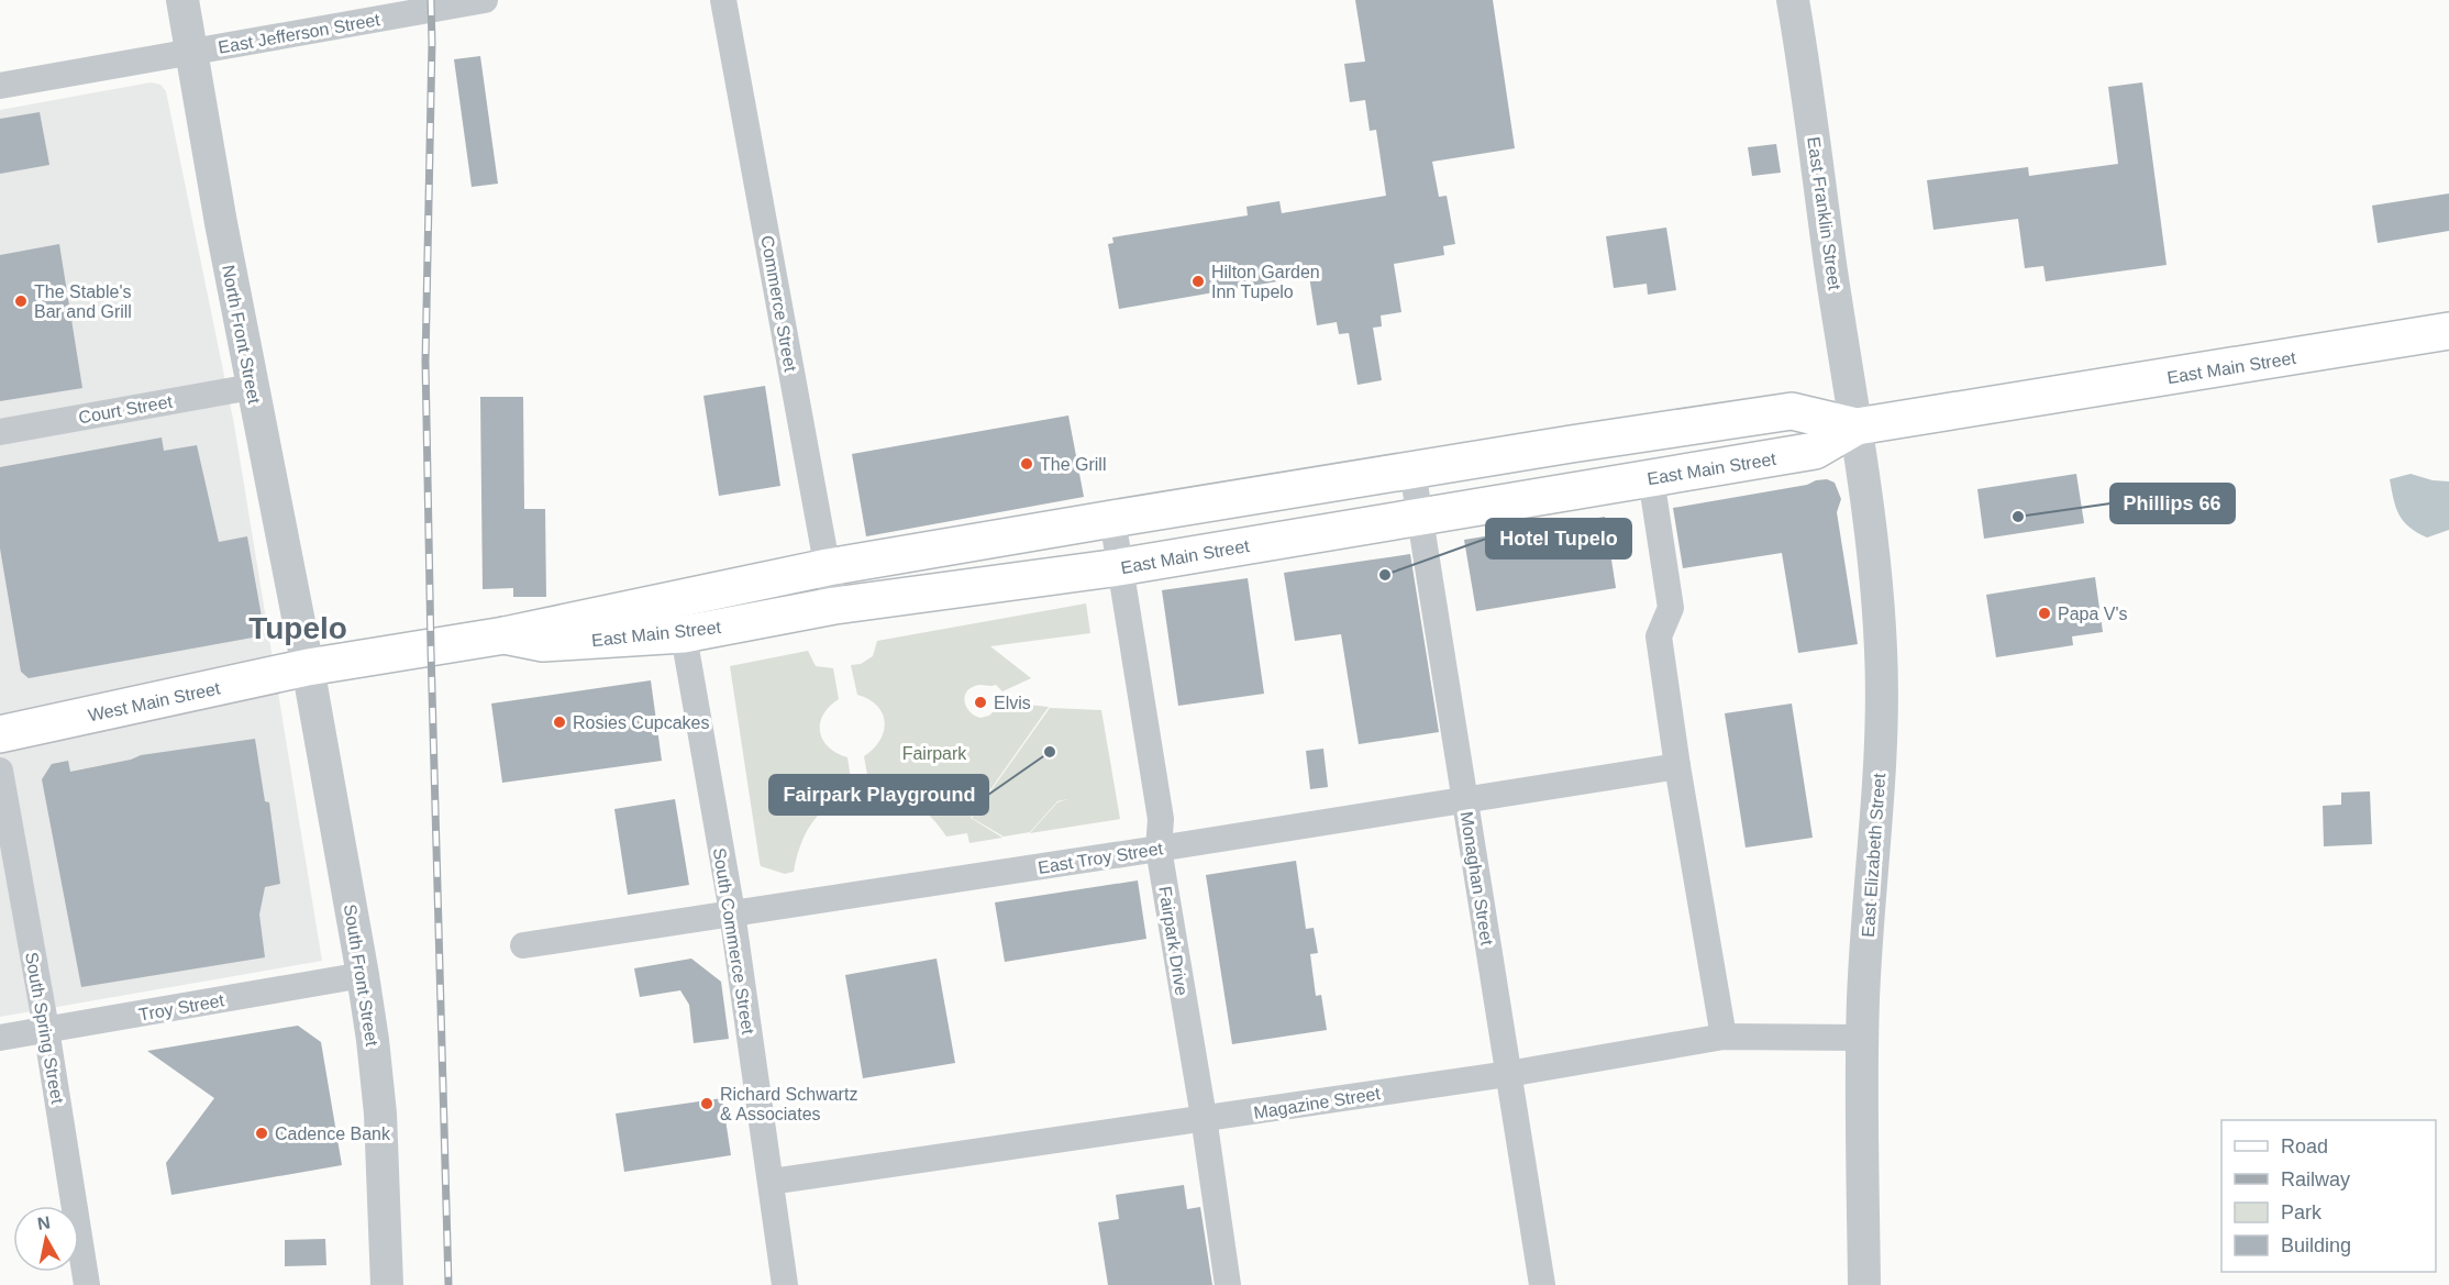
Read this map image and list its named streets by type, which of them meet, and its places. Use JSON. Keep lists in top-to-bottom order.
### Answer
{
  "streets": {
    "main road": ["East Main Street", "West Main Street"],
    "street": [
      "East Jefferson Street",
      "East Franklin Street",
      "Commerce Street",
      "North Front Street",
      "Court Street",
      "East Elizabeth Street",
      "East Troy Street",
      "Monaghan Street",
      "South Commerce Street",
      "Fairpark Drive",
      "South Front Street",
      "Troy Street",
      "South Spring Street",
      "Magazine Street"
    ]
  },
  "crossings": [
    ["East Jefferson Street", "North Front Street"],
    ["East Franklin Street", "East Main Street"],
    ["East Franklin Street", "East Elizabeth Street"],
    ["Commerce Street", "East Main Street"],
    ["North Front Street", "East Main Street"],
    ["North Front Street", "Court Street"],
    ["North Front Street", "West Main Street"],
    ["North Front Street", "South Front Street"],
    ["East Main Street", "West Main Street"],
    ["East Main Street", "East Elizabeth Street"],
    ["East Main Street", "Monaghan Street"],
    ["East Main Street", "South Commerce Street"],
    ["East Main Street", "Fairpark Drive"],
    ["East Main Street", "South Front Street"],
    ["West Main Street", "South Front Street"],
    ["East Elizabeth Street", "Magazine Street"],
    ["East Troy Street", "Monaghan Street"],
    ["East Troy Street", "South Commerce Street"],
    ["East Troy Street", "Fairpark Drive"],
    ["Monaghan Street", "Magazine Street"],
    ["South Commerce Street", "Magazine Street"],
    ["Fairpark Drive", "Magazine Street"],
    ["South Front Street", "Troy Street"],
    ["Troy Street", "South Spring Street"]
  ],
  "districts": ["Tupelo"],
  "parks": ["Fairpark"],
  "places": [
    "Hilton Garden Inn Tupelo",
    "The Stable's Bar and Grill",
    "The Grill",
    "Phillips 66",
    "Hotel Tupelo",
    "Papa V's",
    "Elvis",
    "Rosies Cupcakes",
    "Fairpark Playground",
    "Richard Schwartz & Associates",
    "Cadence Bank"
  ],
  "legend": [
    "Road",
    "Railway",
    "Park",
    "Building"
  ],
  "north": "top"
}
